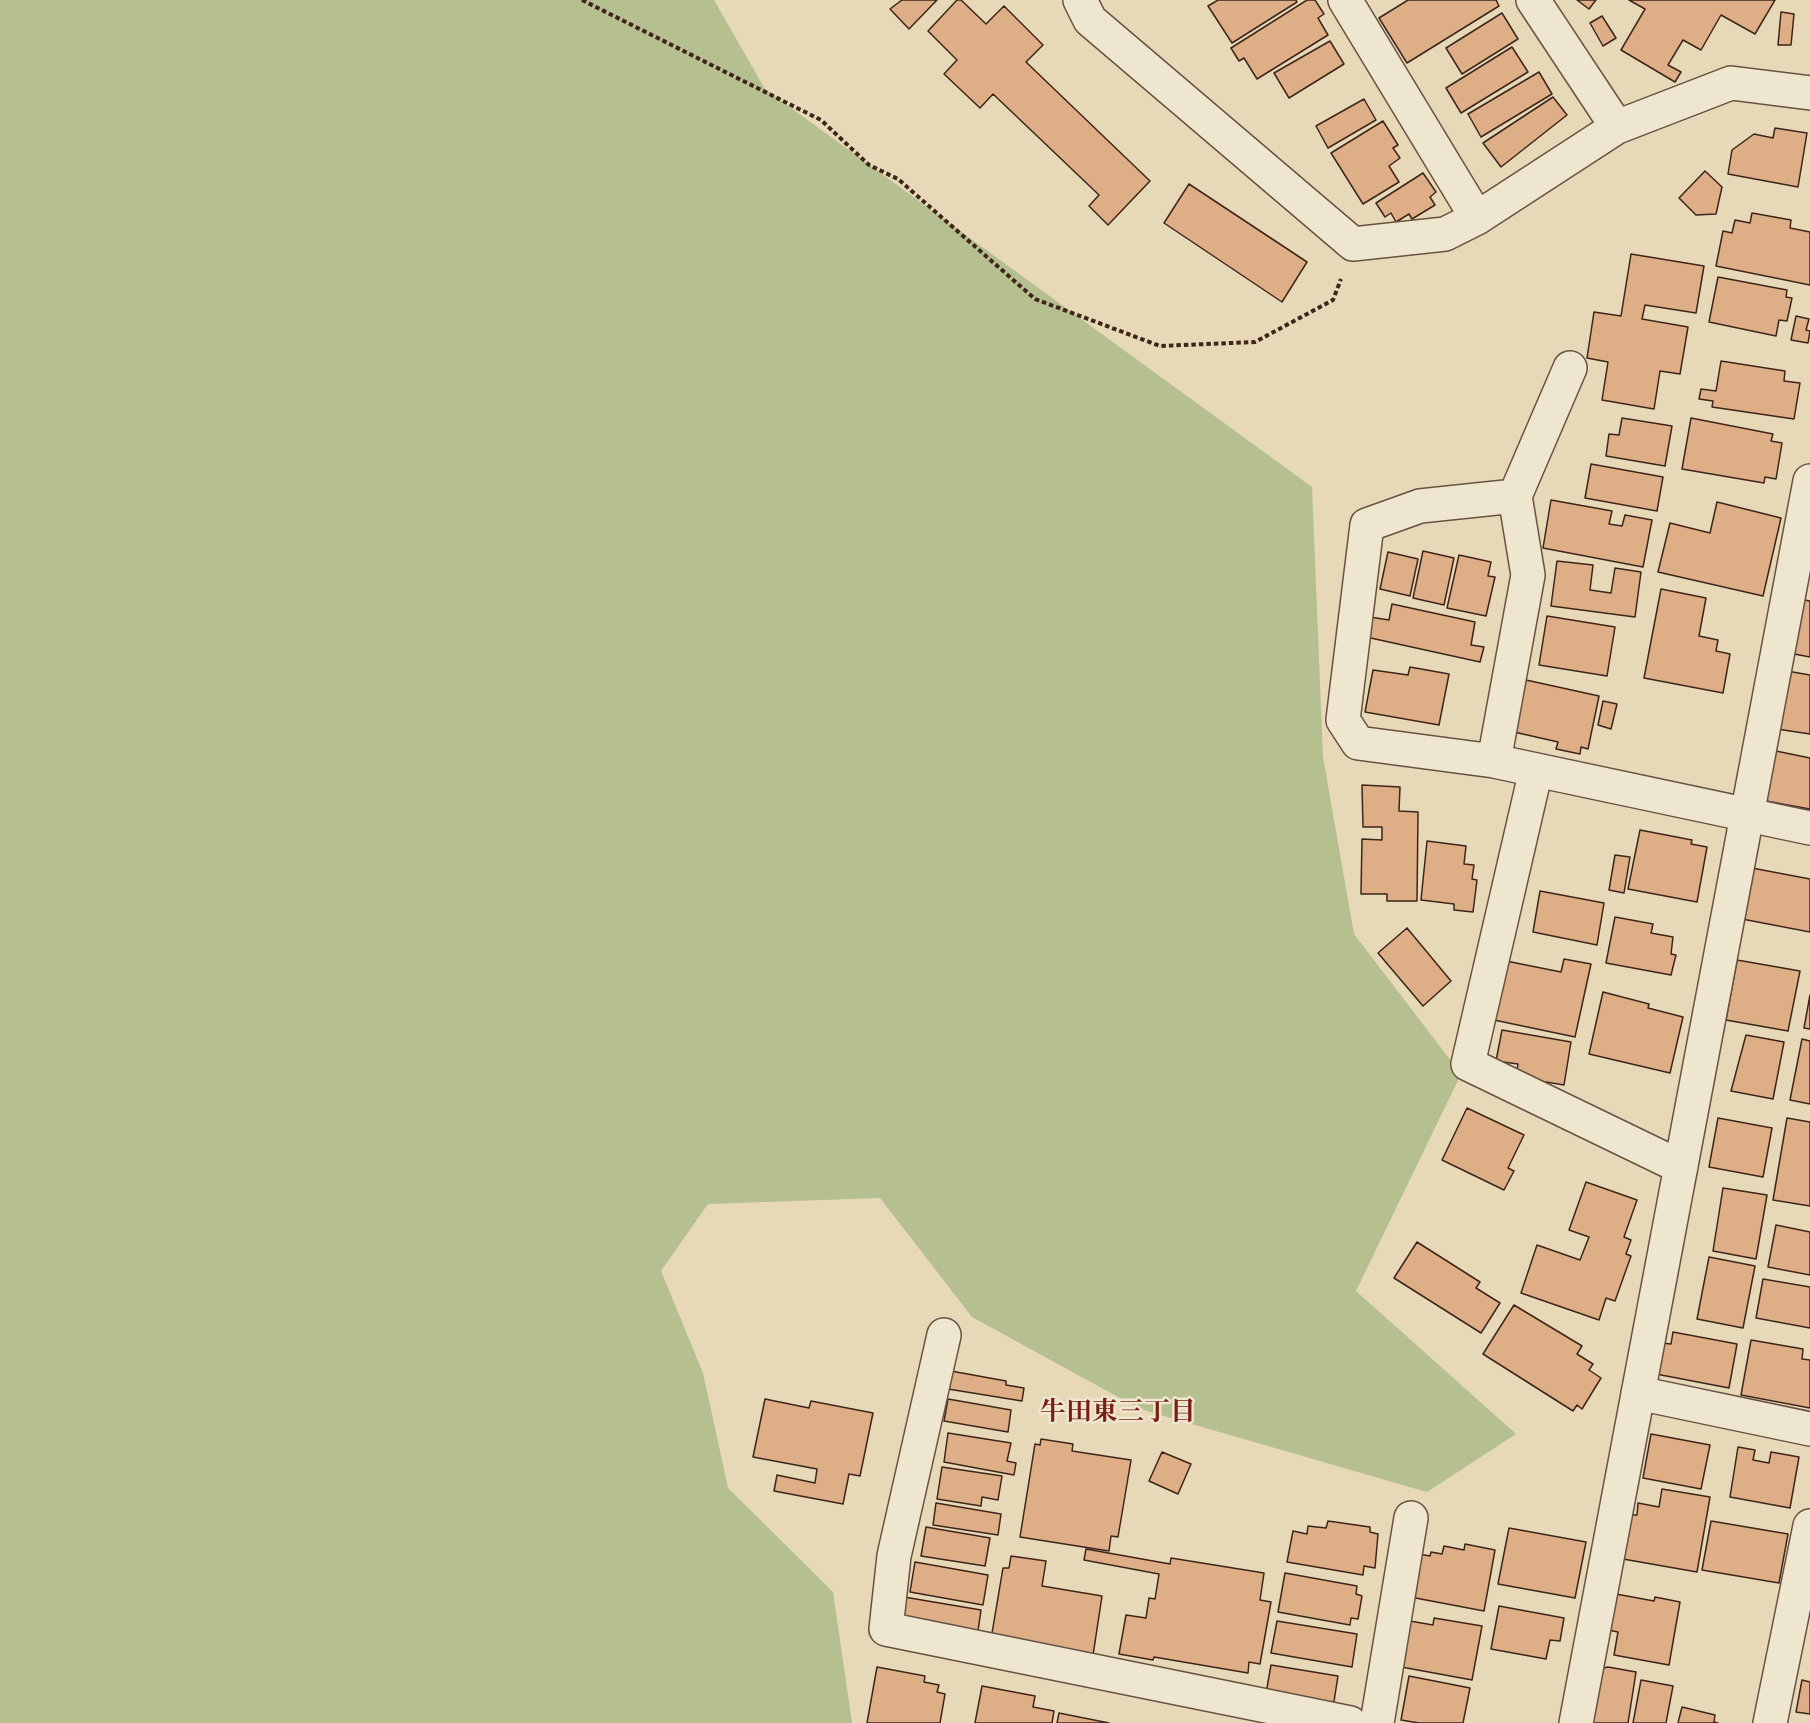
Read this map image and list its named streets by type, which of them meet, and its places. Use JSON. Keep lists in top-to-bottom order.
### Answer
{
  "districts": ["牛田東三丁目"]
}
